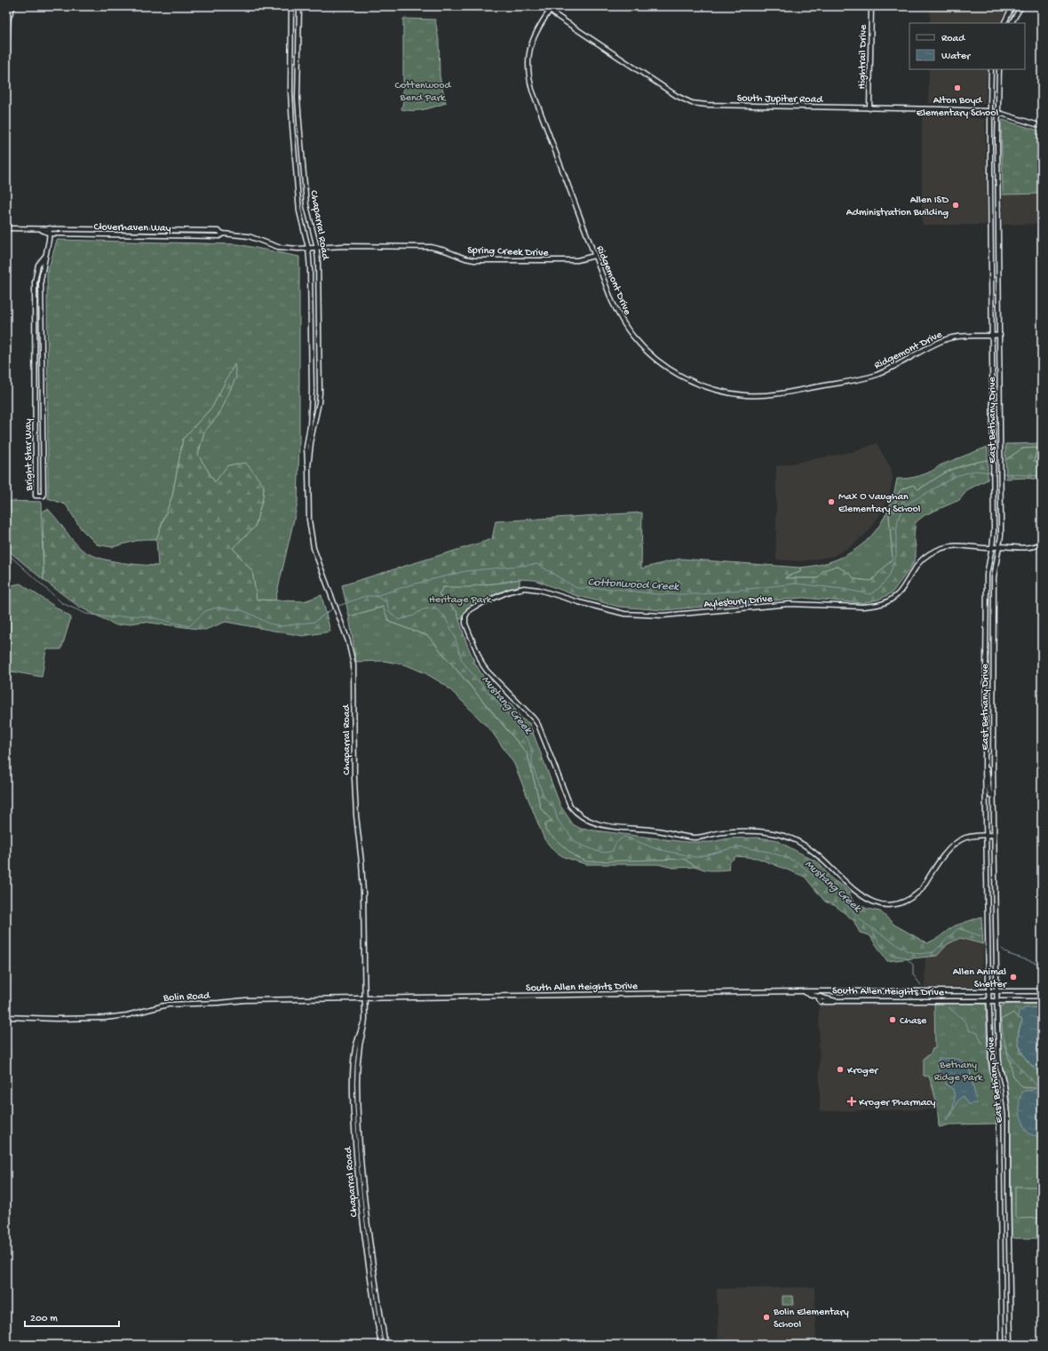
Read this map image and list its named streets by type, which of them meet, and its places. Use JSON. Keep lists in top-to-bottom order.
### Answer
{
  "streets": {
    "main road": [
      "Hightrail Drive",
      "South Jupiter Road",
      "Chaparral Road",
      "Cloverhaven Way",
      "Spring Creek Drive",
      "Ridgemont Drive",
      "East Bethany Drive",
      "Bright Star Way",
      "Aylesbury Drive",
      "South Allen Heights Drive",
      "Bolin Road"
    ]
  },
  "crossings": [
    ["Hightrail Drive", "South Jupiter Road"],
    ["South Jupiter Road", "Ridgemont Drive"],
    ["South Jupiter Road", "East Bethany Drive"],
    ["Chaparral Road", "Cloverhaven Way"],
    ["Chaparral Road", "Spring Creek Drive"],
    ["Chaparral Road", "South Allen Heights Drive"],
    ["Chaparral Road", "Bolin Road"],
    ["Cloverhaven Way", "Spring Creek Drive"],
    ["Cloverhaven Way", "Bright Star Way"],
    ["Spring Creek Drive", "Ridgemont Drive"],
    ["Ridgemont Drive", "East Bethany Drive"],
    ["East Bethany Drive", "Aylesbury Drive"],
    ["East Bethany Drive", "South Allen Heights Drive"],
    ["South Allen Heights Drive", "Bolin Road"]
  ],
  "water": ["Cottonwood Creek", "Mustang Creek"],
  "parks": ["Cottenwood Bend Park", "Heritage Park", "Bethany Ridge Park"],
  "places": {
    "other": [
      "Alton Boyd Elementary School",
      "Allen ISD Administration Building",
      "Max O Vaughan Elementary School",
      "Allen Animal Shelter",
      "Chase",
      "Kroger",
      "Bolin Elementary School"
    ],
    "health": ["Kroger Pharmacy"]
  },
  "legend": ["Road", "Water"],
  "scale_bar": "200 m"
}
